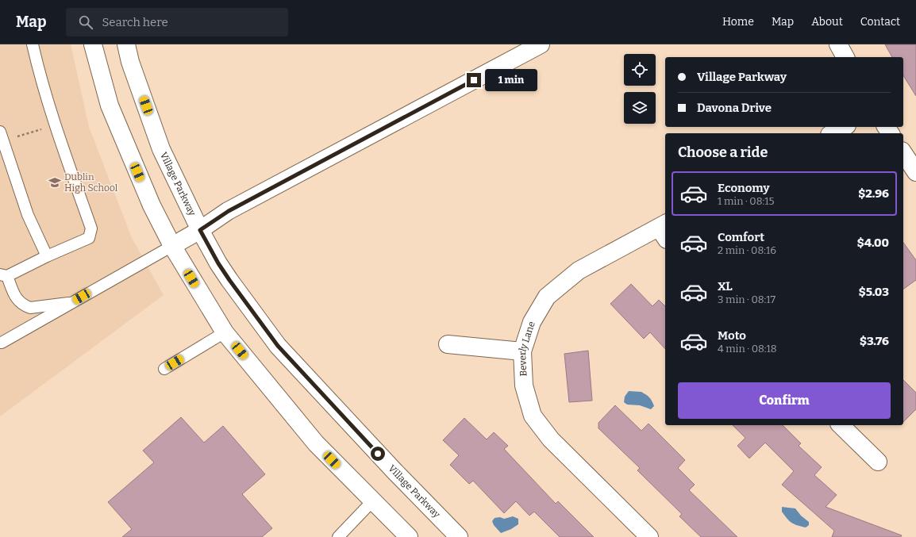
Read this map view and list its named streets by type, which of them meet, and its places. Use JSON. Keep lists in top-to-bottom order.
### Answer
{
  "streets": {
    "street": ["Village Parkway", "Beverly Lane"]
  },
  "places": {
    "school or university": ["Dublin High School"]
  },
  "page": {
    "header": "Map",
    "search": "Search here",
    "nav": [
      "Home",
      "Map",
      "About",
      "Contact"
    ],
    "banner": ["Village Parkway", "Davona Drive"],
    "bubble": "1 min",
    "heading": "Choose a ride",
    "list": [
      {
        "name": "Economy",
        "note": "1 min · 08:15",
        "value": "$2.96"
      },
      {
        "name": "Comfort",
        "note": "2 min · 08:16",
        "value": "$4.00"
      },
      {
        "name": "XL",
        "note": "3 min · 08:17",
        "value": "$5.03"
      },
      {
        "name": "Moto",
        "note": "4 min · 08:18",
        "value": "$3.76"
      }
    ],
    "buttons": "Confirm"
  }
}
